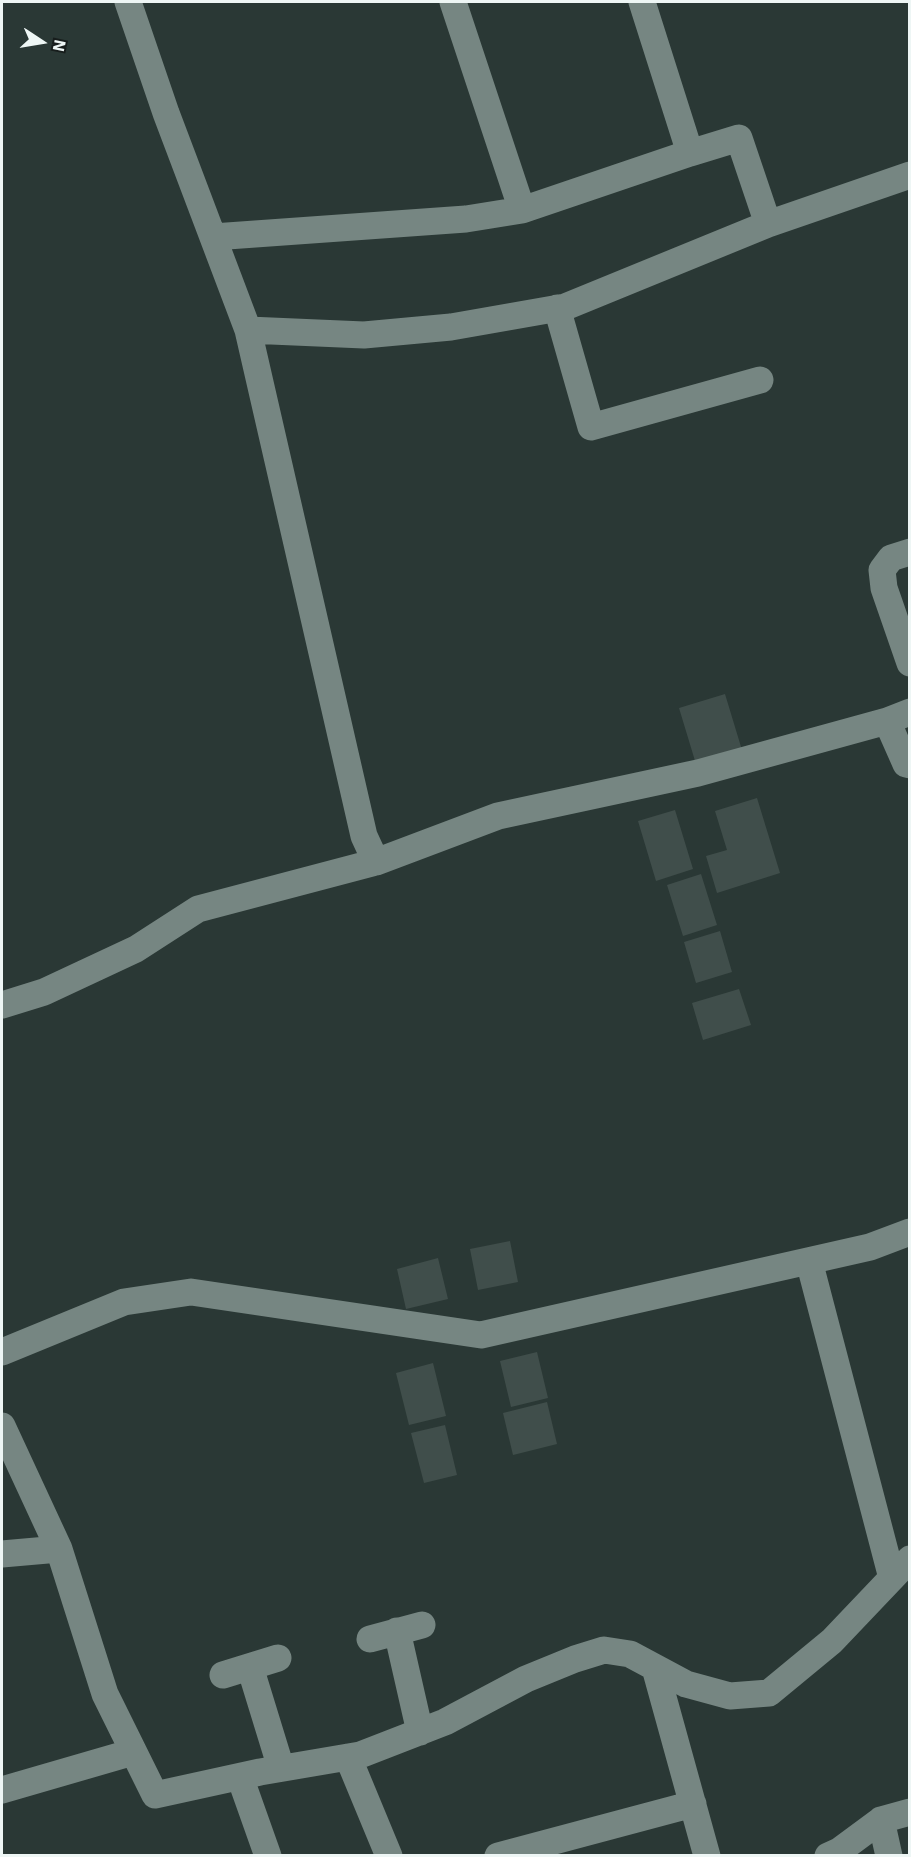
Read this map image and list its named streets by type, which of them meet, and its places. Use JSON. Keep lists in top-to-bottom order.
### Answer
{
  "north": "right"
}
